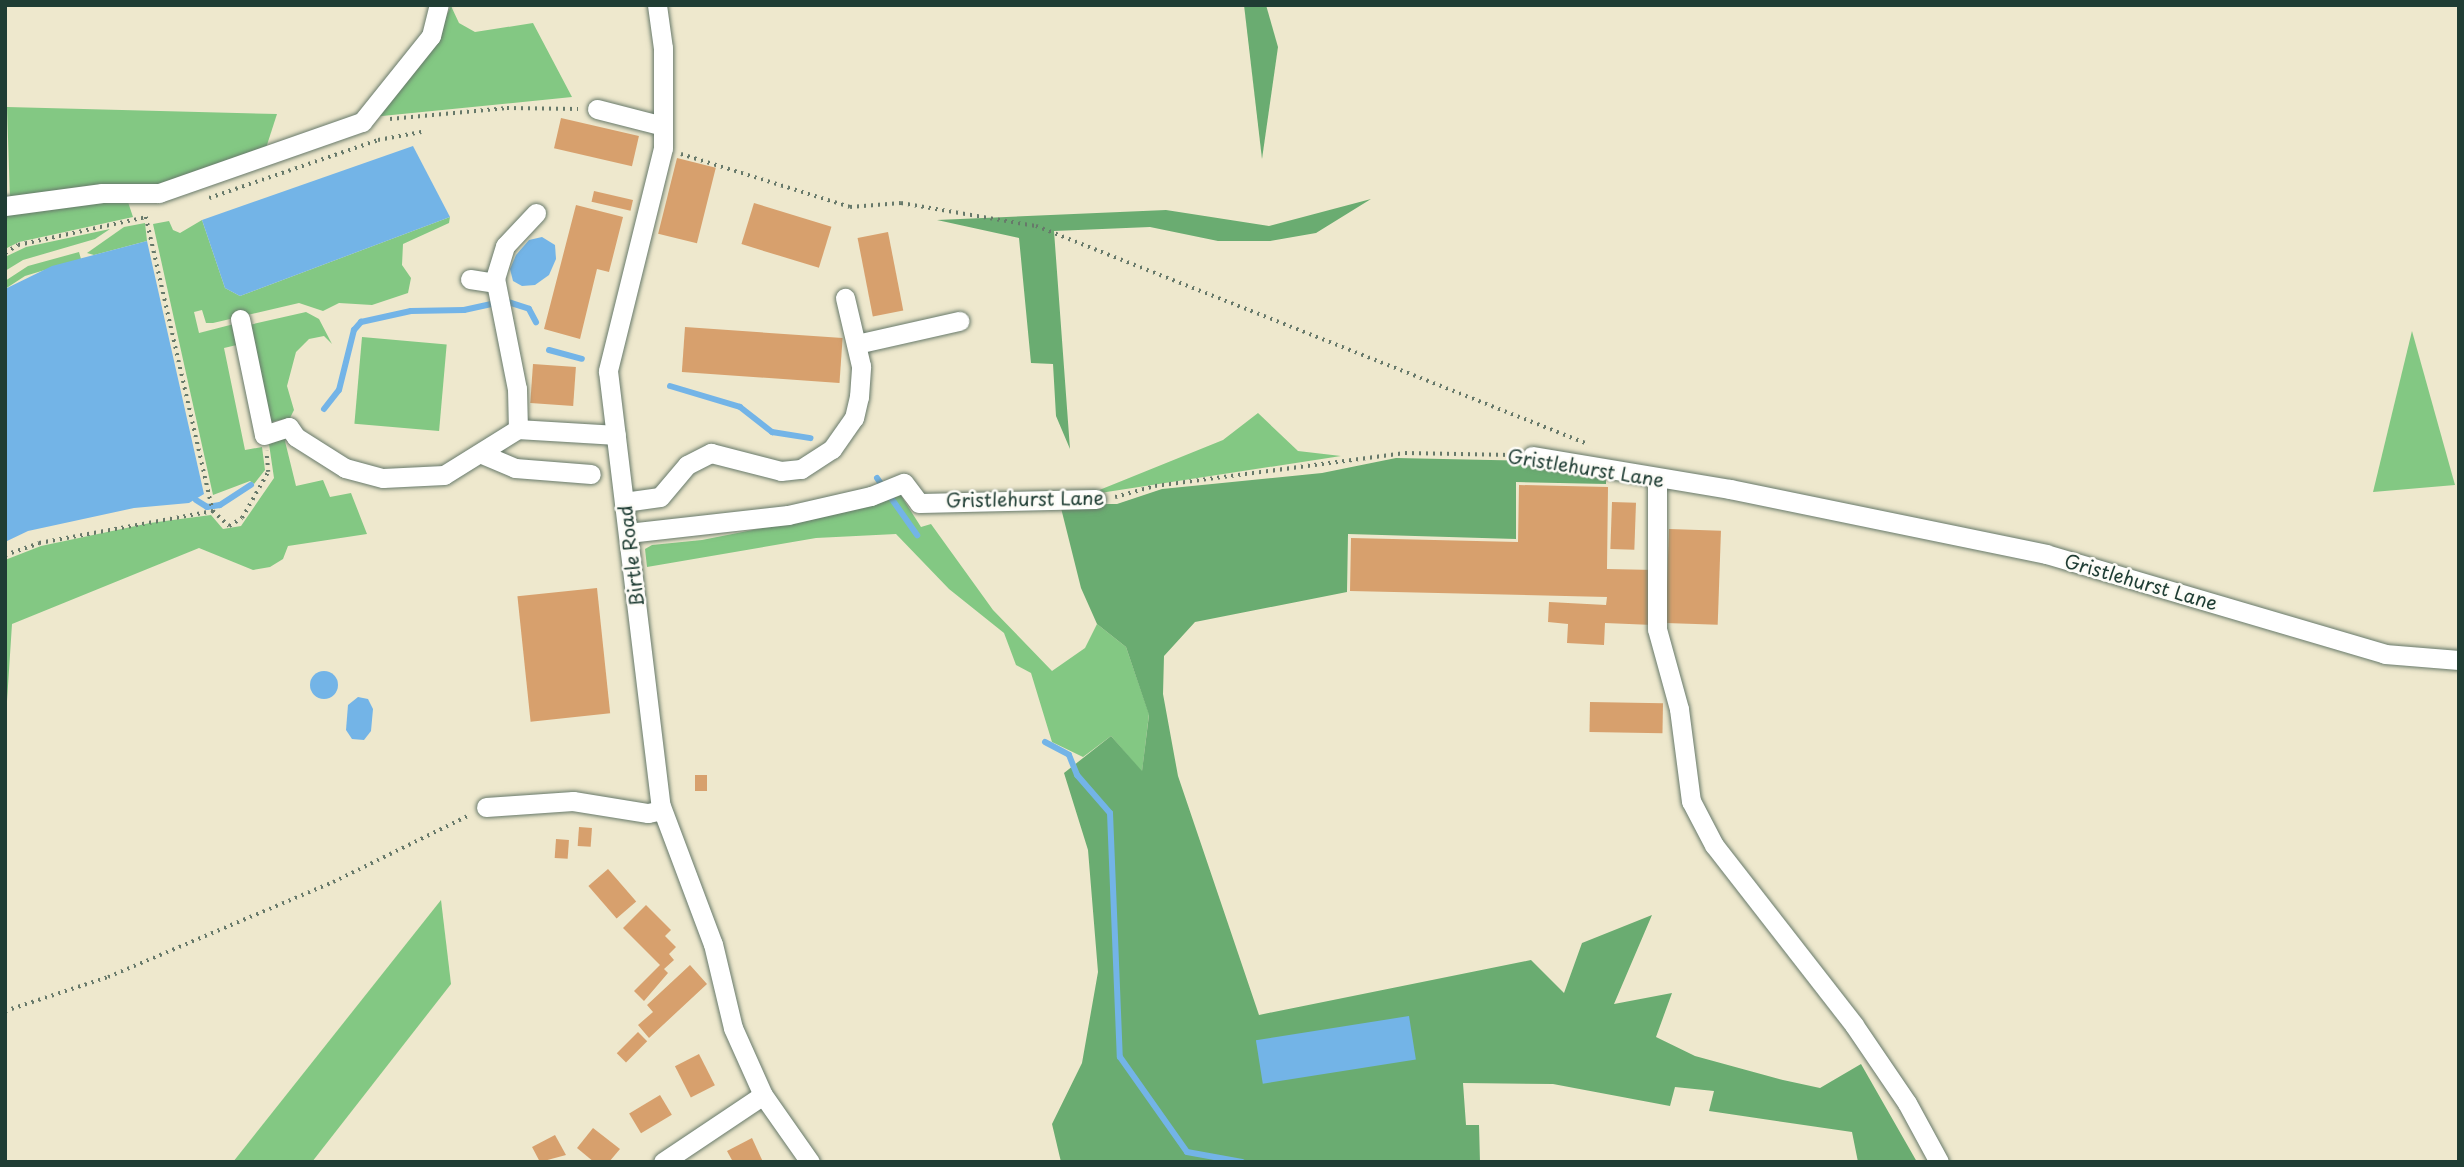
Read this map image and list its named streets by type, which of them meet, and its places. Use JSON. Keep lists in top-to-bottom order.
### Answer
{
  "streets": {
    "street": ["Gristlehurst Lane", "Birtle Road"]
  },
  "crossings": [
    ["Gristlehurst Lane", "Birtle Road"]
  ]
}
